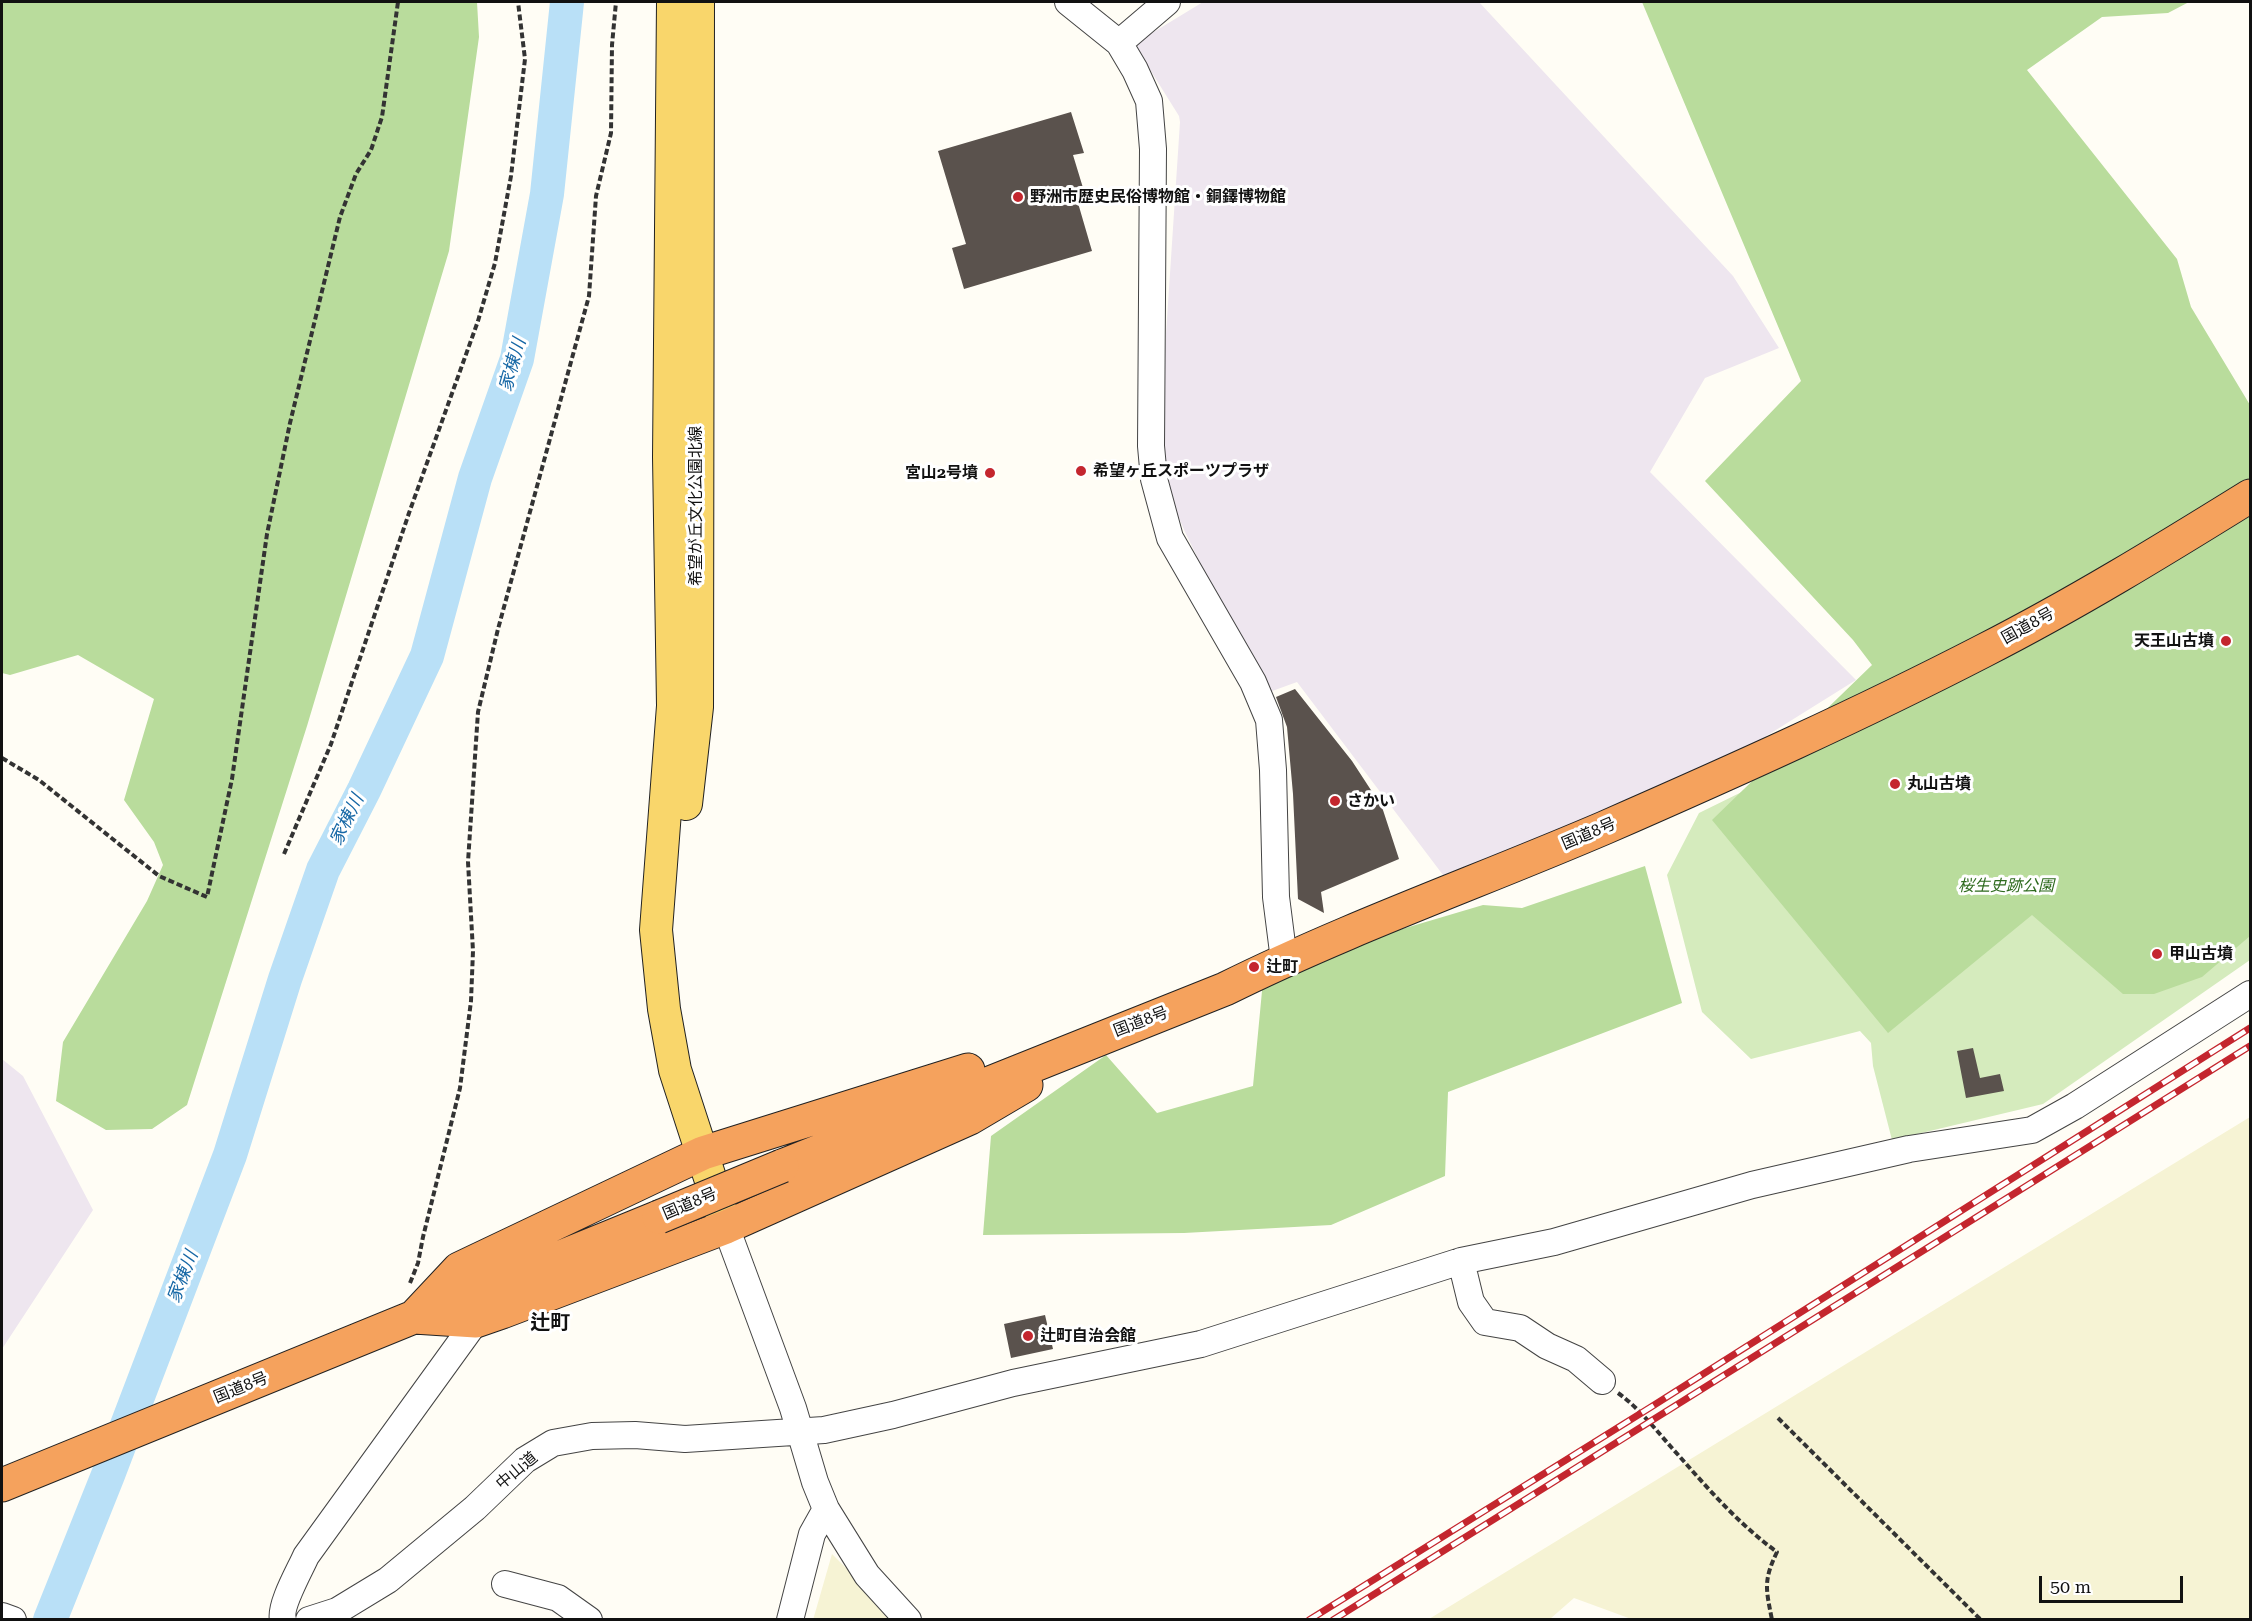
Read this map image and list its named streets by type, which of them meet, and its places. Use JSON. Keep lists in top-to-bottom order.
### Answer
{
  "streets": {
    "highway": ["国道8号"],
    "main road": ["希望が丘文化公園北線"],
    "street": ["中山道"]
  },
  "districts": ["辻町"],
  "water": ["家棟川"],
  "parks": ["桜生史跡公園"],
  "places": [
    "野洲市歴史民俗博物館・銅鐸博物館",
    "希望ヶ丘スポーツプラザ",
    "宮山2号墳",
    "天王山古墳",
    "丸山古墳",
    "さかい",
    "甲山古墳",
    "辻町",
    "辻町自治会館"
  ],
  "scale_bar": "50 m"
}
